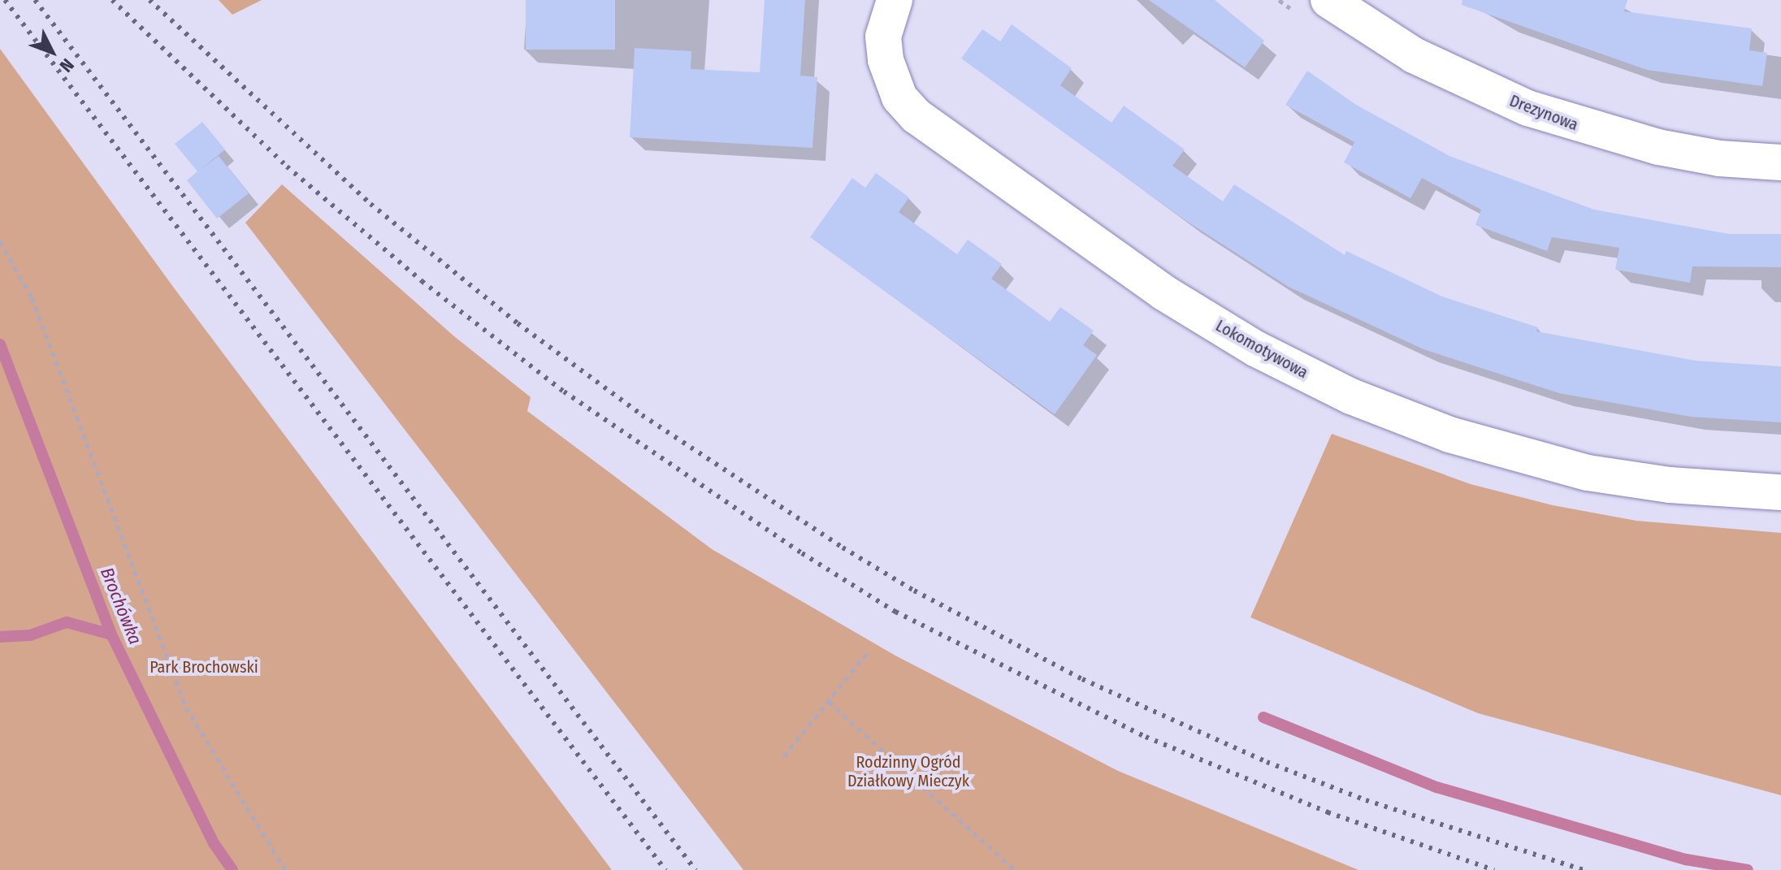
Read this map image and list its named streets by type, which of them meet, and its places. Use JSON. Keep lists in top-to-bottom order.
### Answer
{
  "streets": {
    "street": ["Drezynowa", "Lokomotywowa"]
  },
  "water": ["Brochówka"],
  "parks": ["Park Brochowski", "Rodzinny Ogród Działkowy Mieczyk"],
  "north": "bottom right"
}
